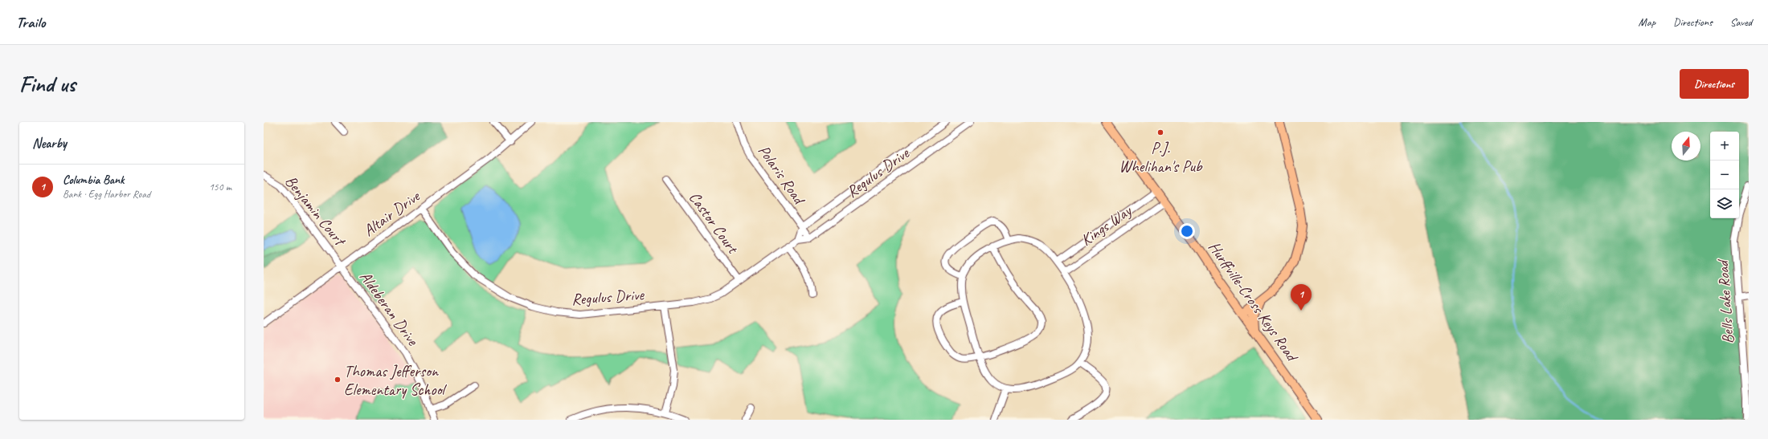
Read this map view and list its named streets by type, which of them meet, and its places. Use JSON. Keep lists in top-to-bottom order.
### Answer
{
  "streets": {
    "main road": ["Hurffville-Cross Keys Road"],
    "street": [
      "Regulus Drive",
      "Polaris Road",
      "Benjamin Court",
      "Altair Drive",
      "Castor Court",
      "Kings Way",
      "Bells Lake Road",
      "Aldeberan Drive"
    ]
  },
  "crossings": [
    ["Regulus Drive", "Polaris Road"],
    ["Regulus Drive", "Altair Drive"],
    ["Regulus Drive", "Castor Court"],
    ["Benjamin Court", "Altair Drive"],
    ["Benjamin Court", "Aldeberan Drive"],
    ["Altair Drive", "Aldeberan Drive"],
    ["Kings Way", "Hurffville-Cross Keys Road"]
  ],
  "places": ["P.J. Whelihan's Pub", "Thomas Jefferson Elementary School"],
  "north": "top",
  "page": {
    "header": "Trailo",
    "nav": ["Map", "Directions", "Saved"],
    "buttons": "Directions",
    "title": "Find us",
    "heading": "Nearby",
    "map_buttons": ["+", "−"],
    "list": [
      {
        "mark": "1",
        "name": "Columbia Bank",
        "note": "Bank · Egg Harbor Road",
        "value": "150 m"
      }
    ],
    "pins": "1"
  }
}
